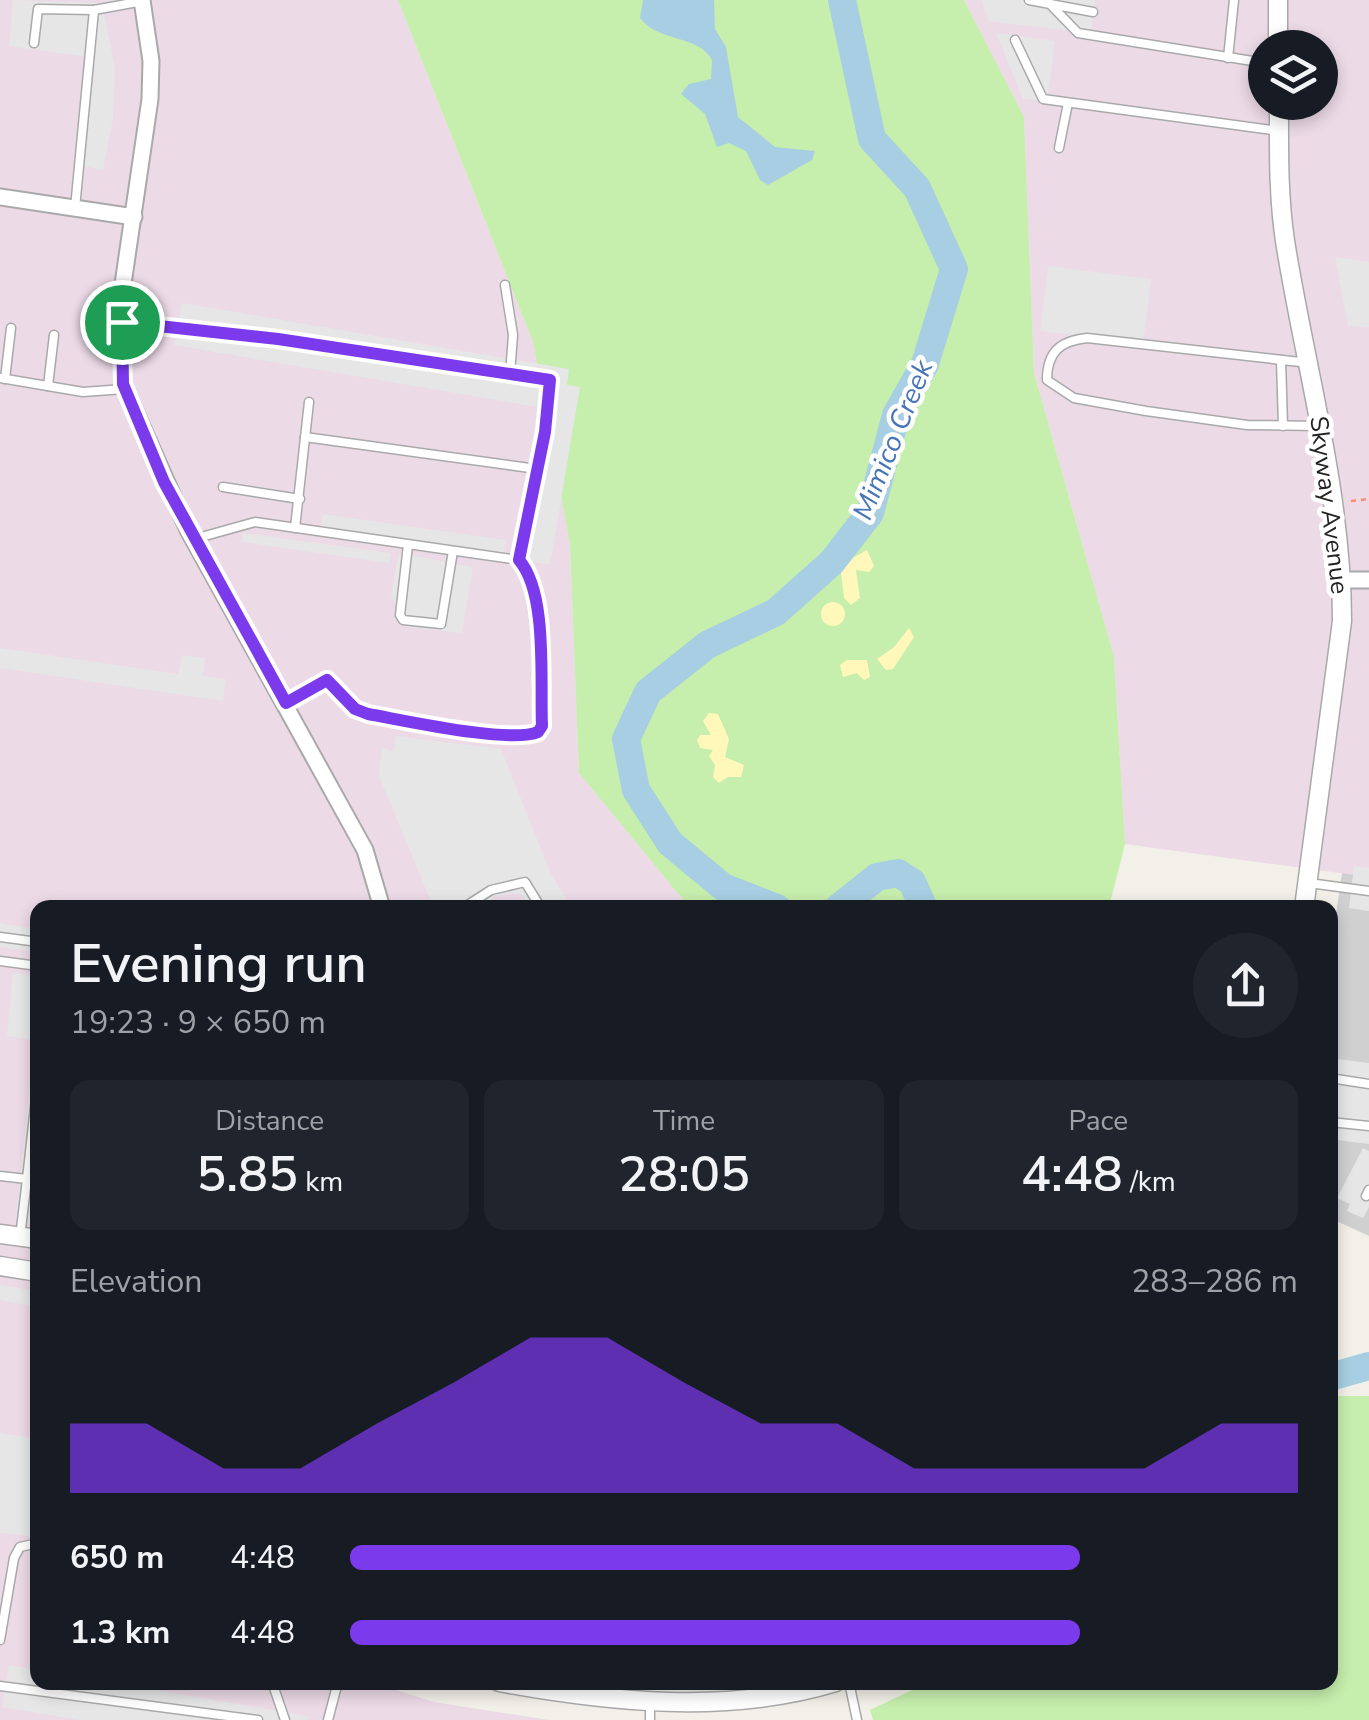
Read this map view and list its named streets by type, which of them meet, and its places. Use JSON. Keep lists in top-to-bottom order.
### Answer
{
  "streets": {
    "street": ["Skyway Avenue"]
  },
  "water": ["Mimico Creek"],
  "page": {
    "heading": ["Evening run", "19:23 · 9 × 650 m"],
    "stats": [
      ["Distance", "5.85 km"],
      ["Time", "28:05"],
      ["Pace", "4:48 /km"]
    ],
    "chart": ["Elevation", "283–286 m"],
    "list": [
      {
        "name": "650 m",
        "note": "4:48"
      },
      {
        "name": "1.3 km",
        "note": "4:48"
      }
    ]
  }
}
